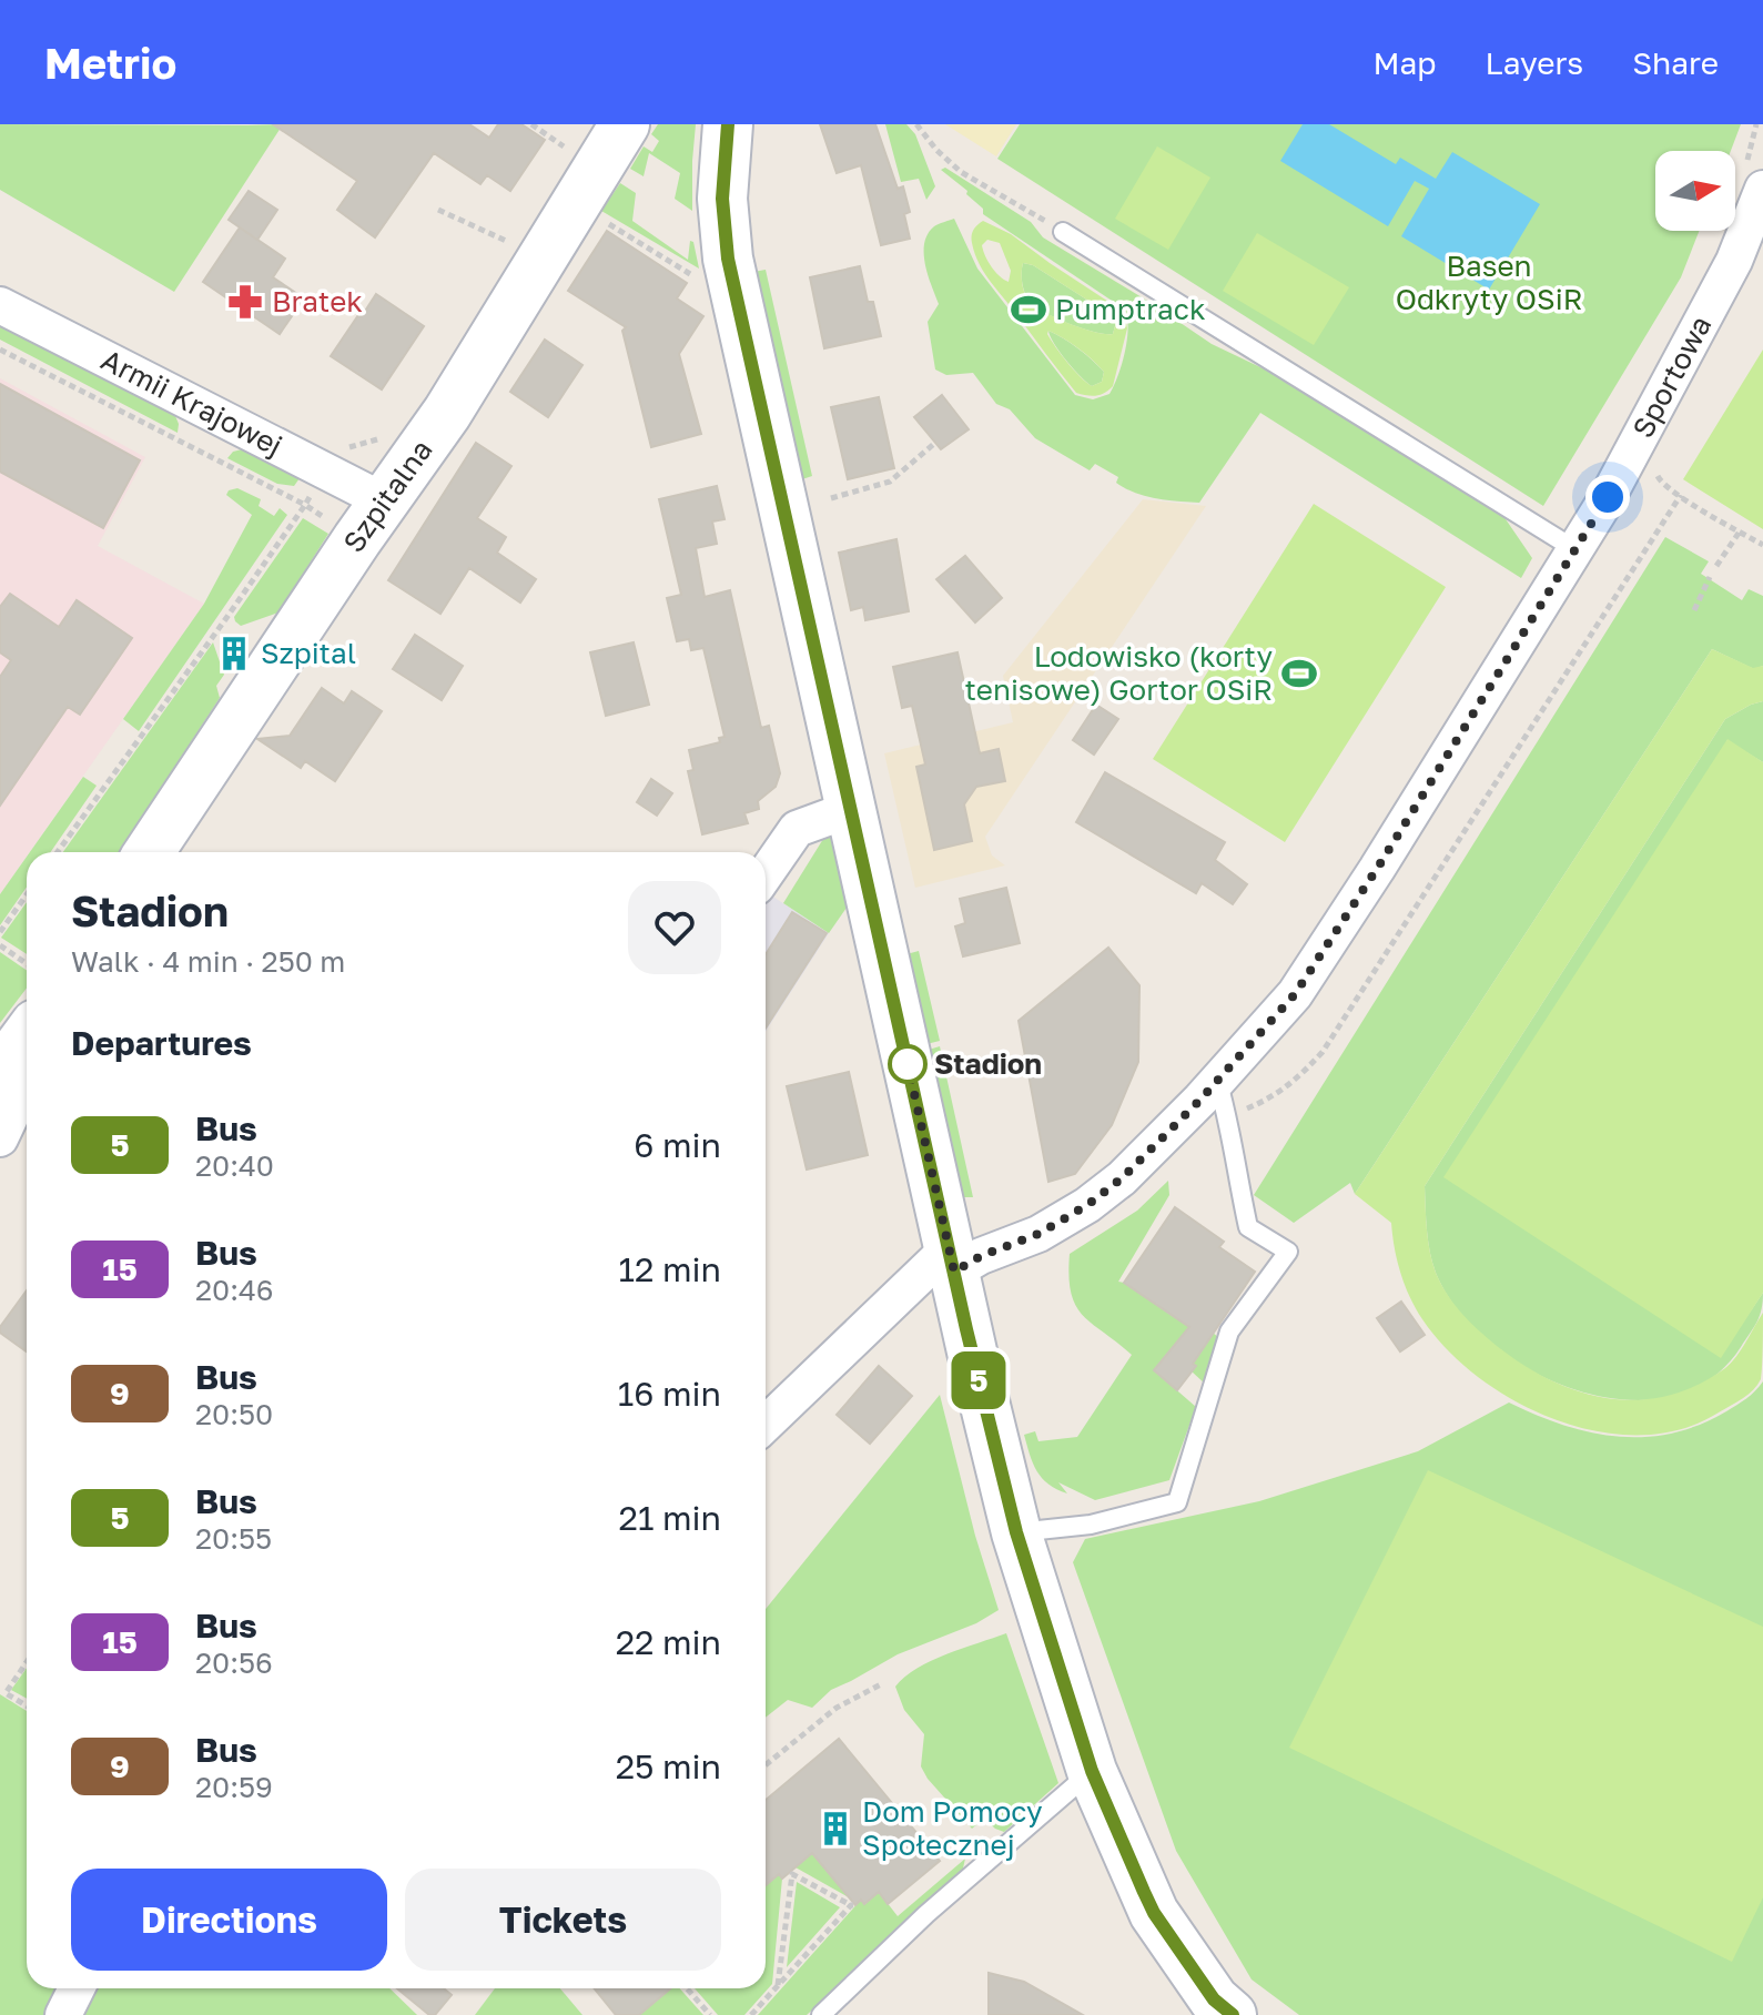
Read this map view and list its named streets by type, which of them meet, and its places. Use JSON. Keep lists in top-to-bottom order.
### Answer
{
  "streets": {
    "main road": ["Szpitalna"],
    "street": ["Sportowa", "Armii Krajowej"]
  },
  "crossings": [
    ["Armii Krajowej", "Szpitalna"]
  ],
  "parks": ["Basen Odkryty OSiR"],
  "places": {
    "pharmacy": ["Bratek"],
    "sports": ["Pumptrack", "Lodowisko (korty tenisowe) Gortor OSiR"],
    "building": ["Szpital", "Dom Pomocy Społecznej"],
    "other": ["Stadion"]
  },
  "lines": ["bus line 5"],
  "north": "right",
  "page": {
    "header": "Metrio",
    "nav": ["Map", "Layers", "Share"],
    "on_map": "5",
    "heading": [
      ["Stadion", "Walk · 4 min · 250 m"],
      "Departures"
    ],
    "list": [
      {
        "mark": "5",
        "name": "Bus",
        "note": "20:40",
        "value": "6 min"
      },
      {
        "mark": "15",
        "name": "Bus",
        "note": "20:46",
        "value": "12 min"
      },
      {
        "mark": "9",
        "name": "Bus",
        "note": "20:50",
        "value": "16 min"
      },
      {
        "mark": "5",
        "name": "Bus",
        "note": "20:55",
        "value": "21 min"
      },
      {
        "mark": "15",
        "name": "Bus",
        "note": "20:56",
        "value": "22 min"
      },
      {
        "mark": "9",
        "name": "Bus",
        "note": "20:59",
        "value": "25 min"
      }
    ],
    "buttons": ["Directions", "Tickets"]
  }
}
